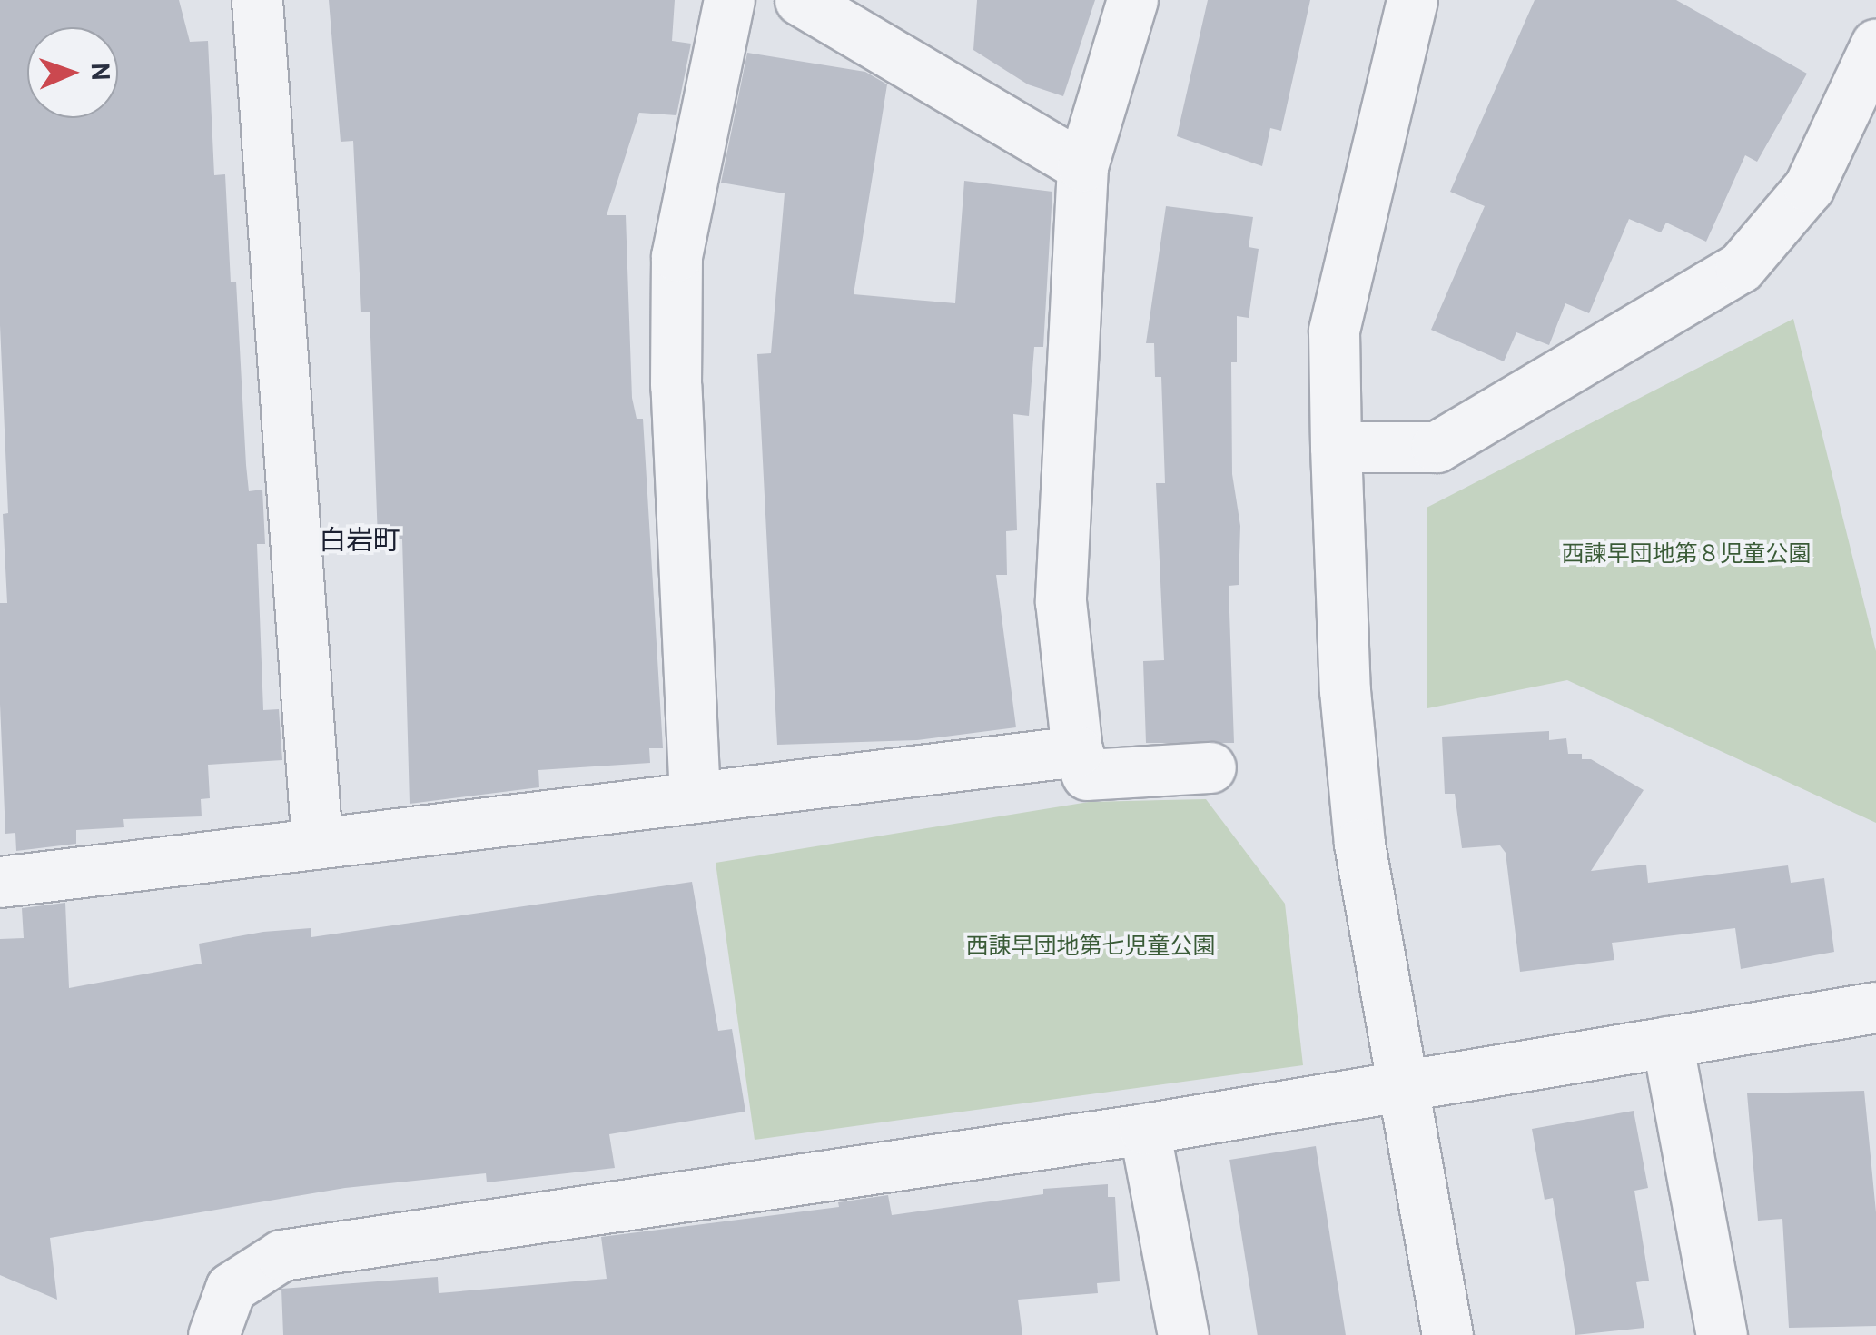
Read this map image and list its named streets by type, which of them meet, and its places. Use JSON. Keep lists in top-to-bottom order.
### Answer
{
  "districts": ["白岩町"],
  "parks": ["西諫早団地第８児童公園", "西諌早団地第七児童公園"],
  "north": "right"
}
